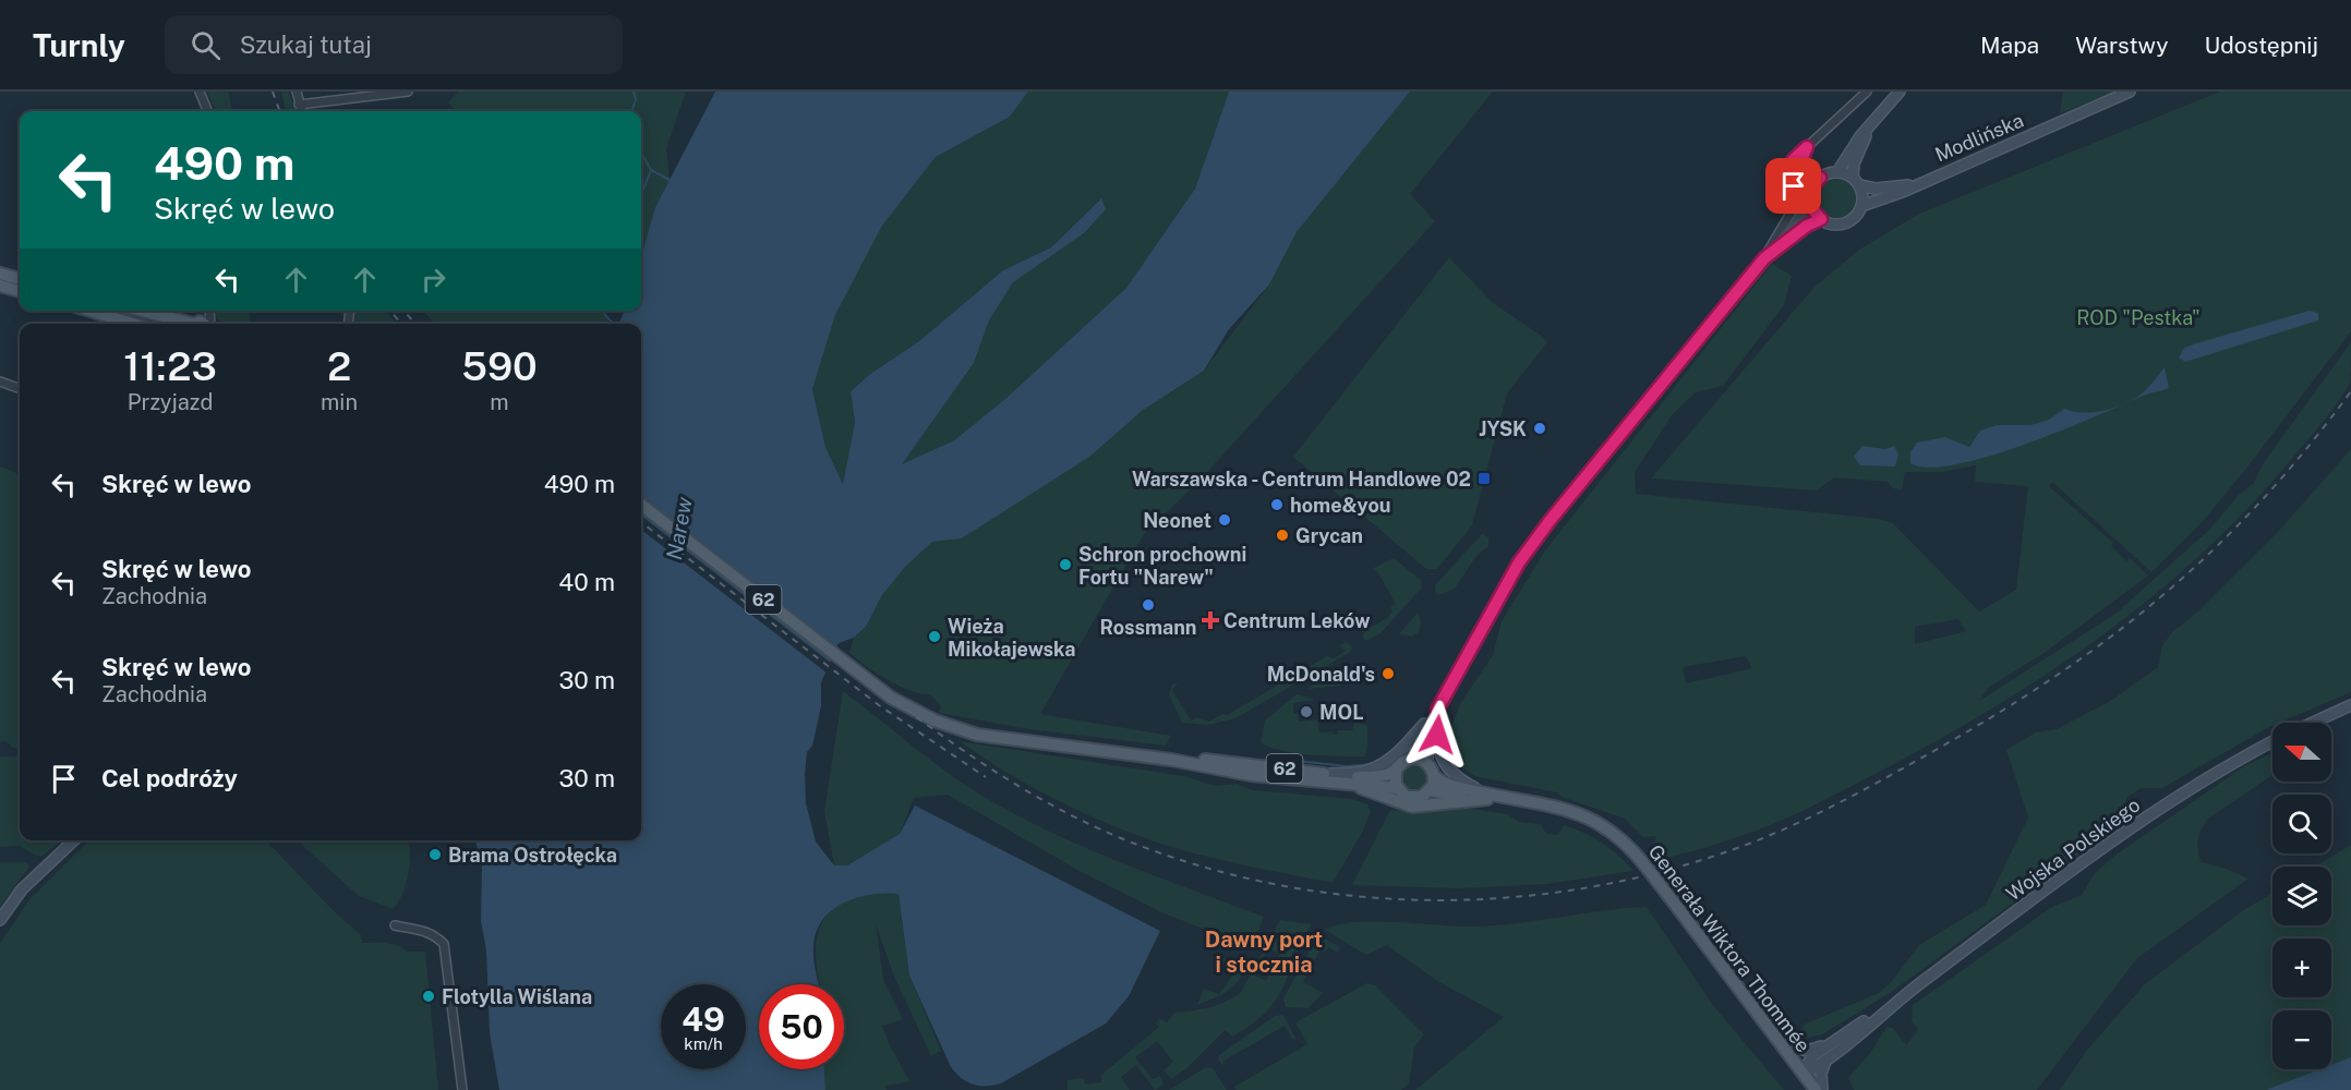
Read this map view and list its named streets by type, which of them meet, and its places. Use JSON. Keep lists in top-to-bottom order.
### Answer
{
  "streets": {
    "main road": [
      "Modlińska",
      "62",
      "Wojska Polskiego",
      "Generała Wiktora Thommée"
    ]
  },
  "crossings": [
    ["62", "Generała Wiktora Thommée"],
    ["Wojska Polskiego", "Generała Wiktora Thommée"]
  ],
  "districts": ["Dawny port i stocznia"],
  "water": ["Narew"],
  "parks": ["ROD \"Pestka\""],
  "places": {
    "other": [
      "JYSK",
      "home&you",
      "Neonet",
      "Grycan",
      "Schron prochowni Fortu \"Narew\"",
      "Rossmann",
      "Wieża Mikołajewska",
      "McDonald's",
      "MOL",
      "Brama Ostrołęcka",
      "Flotylla Wiślana"
    ],
    "transit": ["Warszawska - Centrum Handlowe 02"],
    "health": ["Centrum Leków"]
  },
  "north": "left",
  "page": {
    "header": "Turnly",
    "search": "Szukaj tutaj",
    "nav": ["Mapa", "Warstwy", "Udostępnij"],
    "turn": ["490 m", "Skręć w lewo"],
    "eta": [
      "11:23",
      "Przyjazd",
      "2",
      "min",
      "590",
      "m"
    ],
    "list": [
      {
        "name": "Skręć w lewo",
        "value": "490 m"
      },
      {
        "name": "Skręć w lewo",
        "note": "Zachodnia",
        "value": "40 m"
      },
      {
        "name": "Skręć w lewo",
        "note": "Zachodnia",
        "value": "30 m"
      },
      {
        "name": "Cel podróży",
        "value": "30 m"
      }
    ],
    "map_buttons": ["+", "−"],
    "speed": "49 km/h",
    "limit": "50"
  }
}
